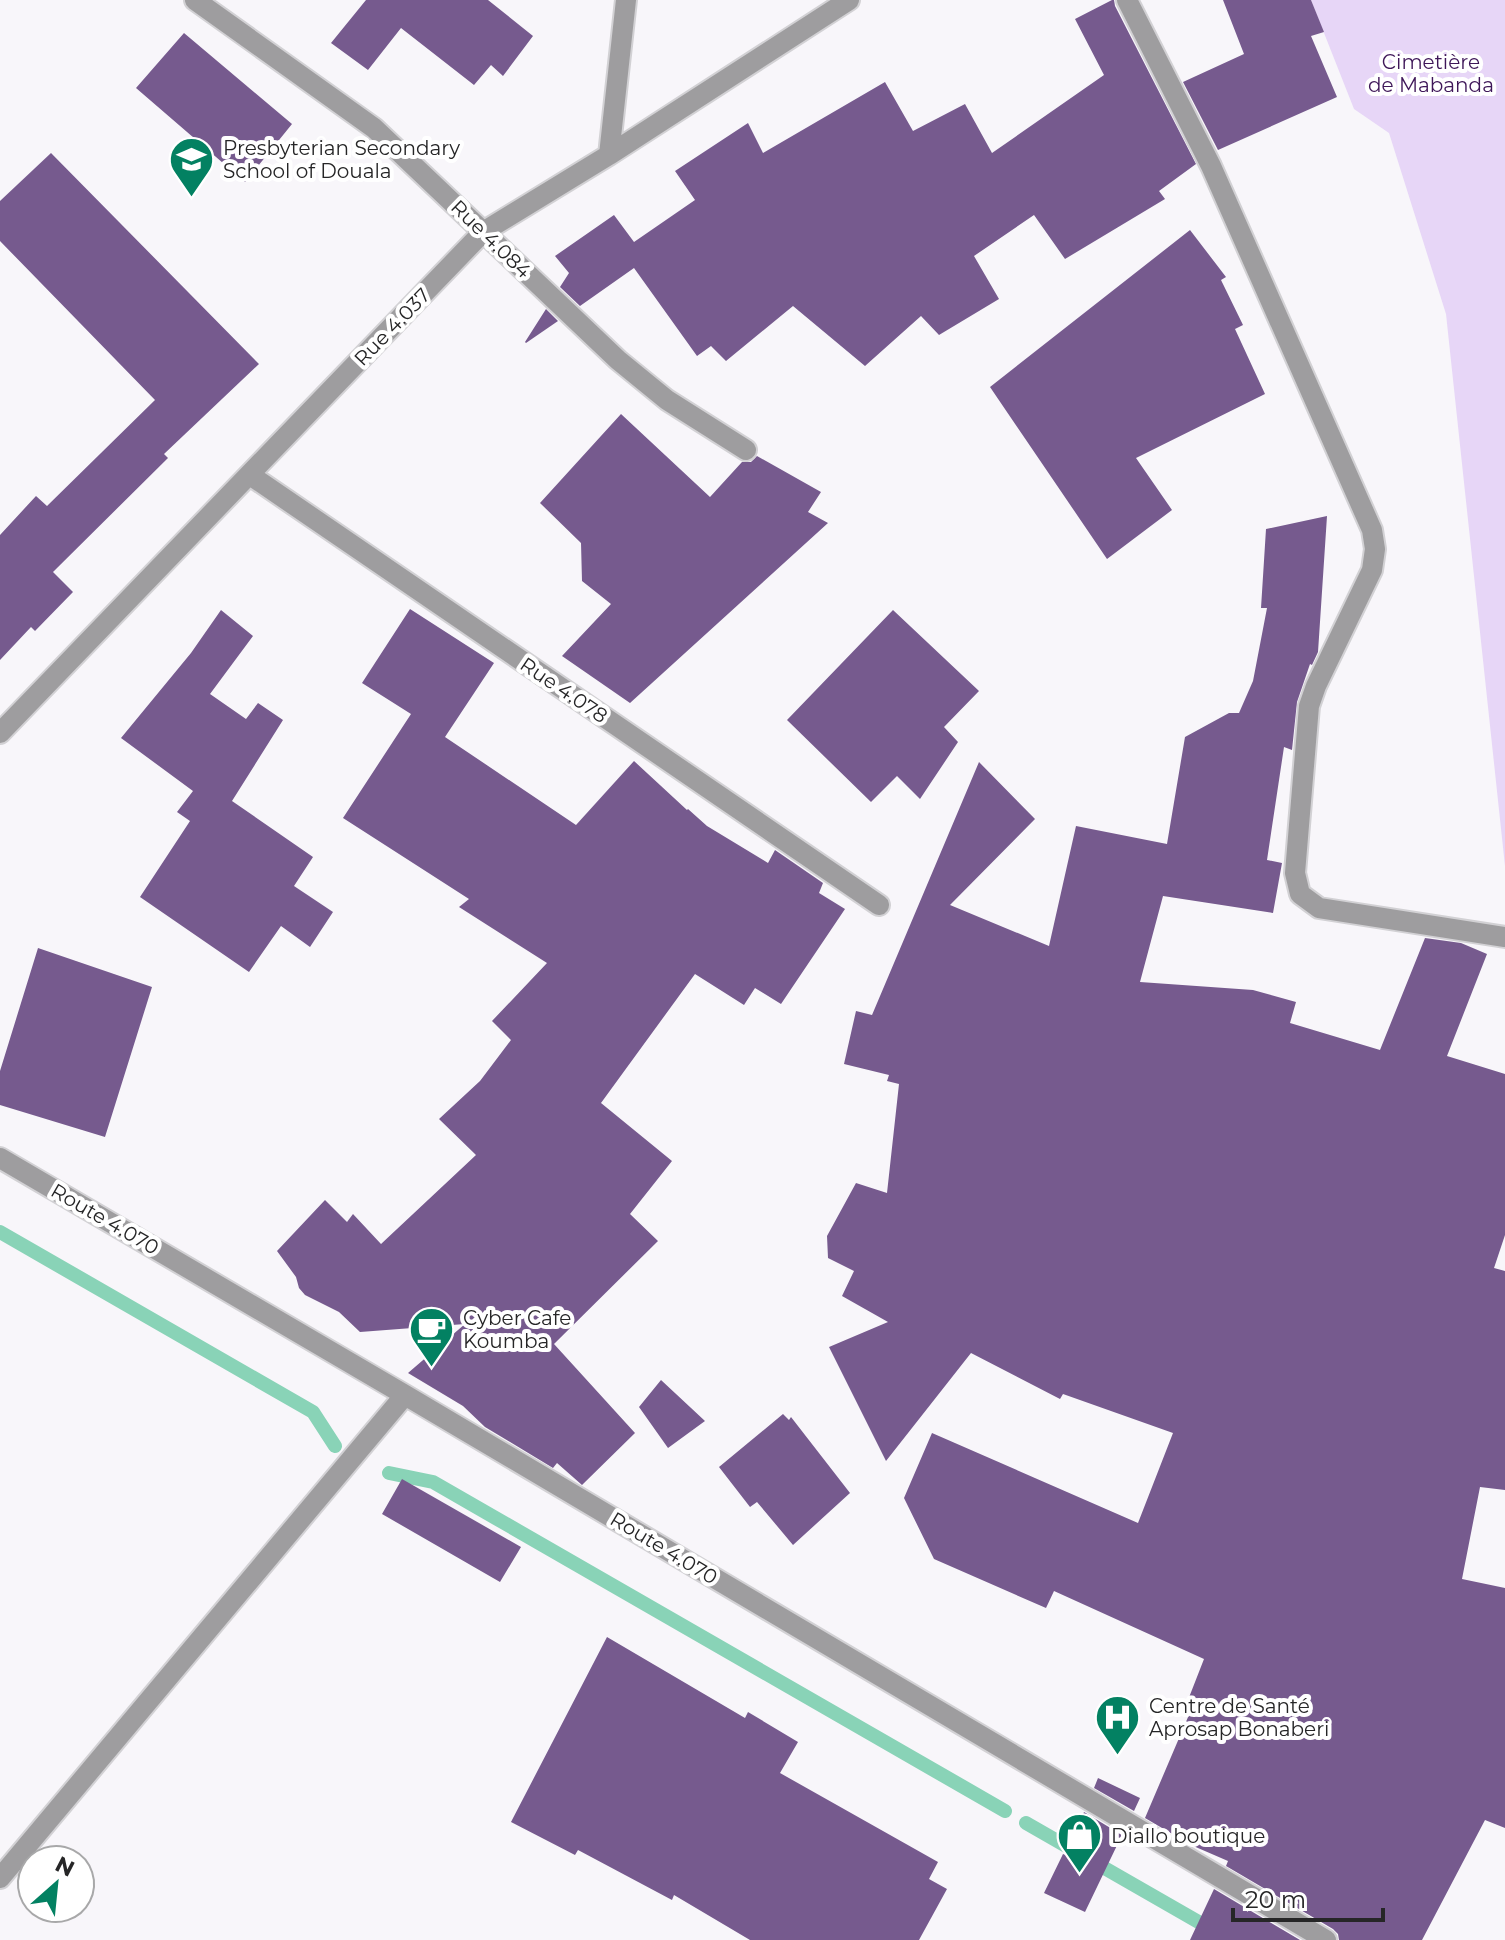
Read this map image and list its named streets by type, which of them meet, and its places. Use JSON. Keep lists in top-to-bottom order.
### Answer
{
  "streets": {
    "street": [
      "Rue 4.084",
      "Rue 4.037",
      "Rue 4.078",
      "Route 4.070"
    ]
  },
  "crossings": [
    ["Rue 4.084", "Rue 4.037"],
    ["Rue 4.037", "Rue 4.078"]
  ],
  "parks": ["Cimetière de Mabanda"],
  "places": {
    "school or university": ["Presbyterian Secondary School of Douala"],
    "cafe": ["Cyber Cafe Koumba"],
    "hospital": ["Centre de Santé Aprosap Bonaberi"],
    "shop": ["Diallo boutique"]
  },
  "scale_bar": "20 m",
  "north": "top right"
}
